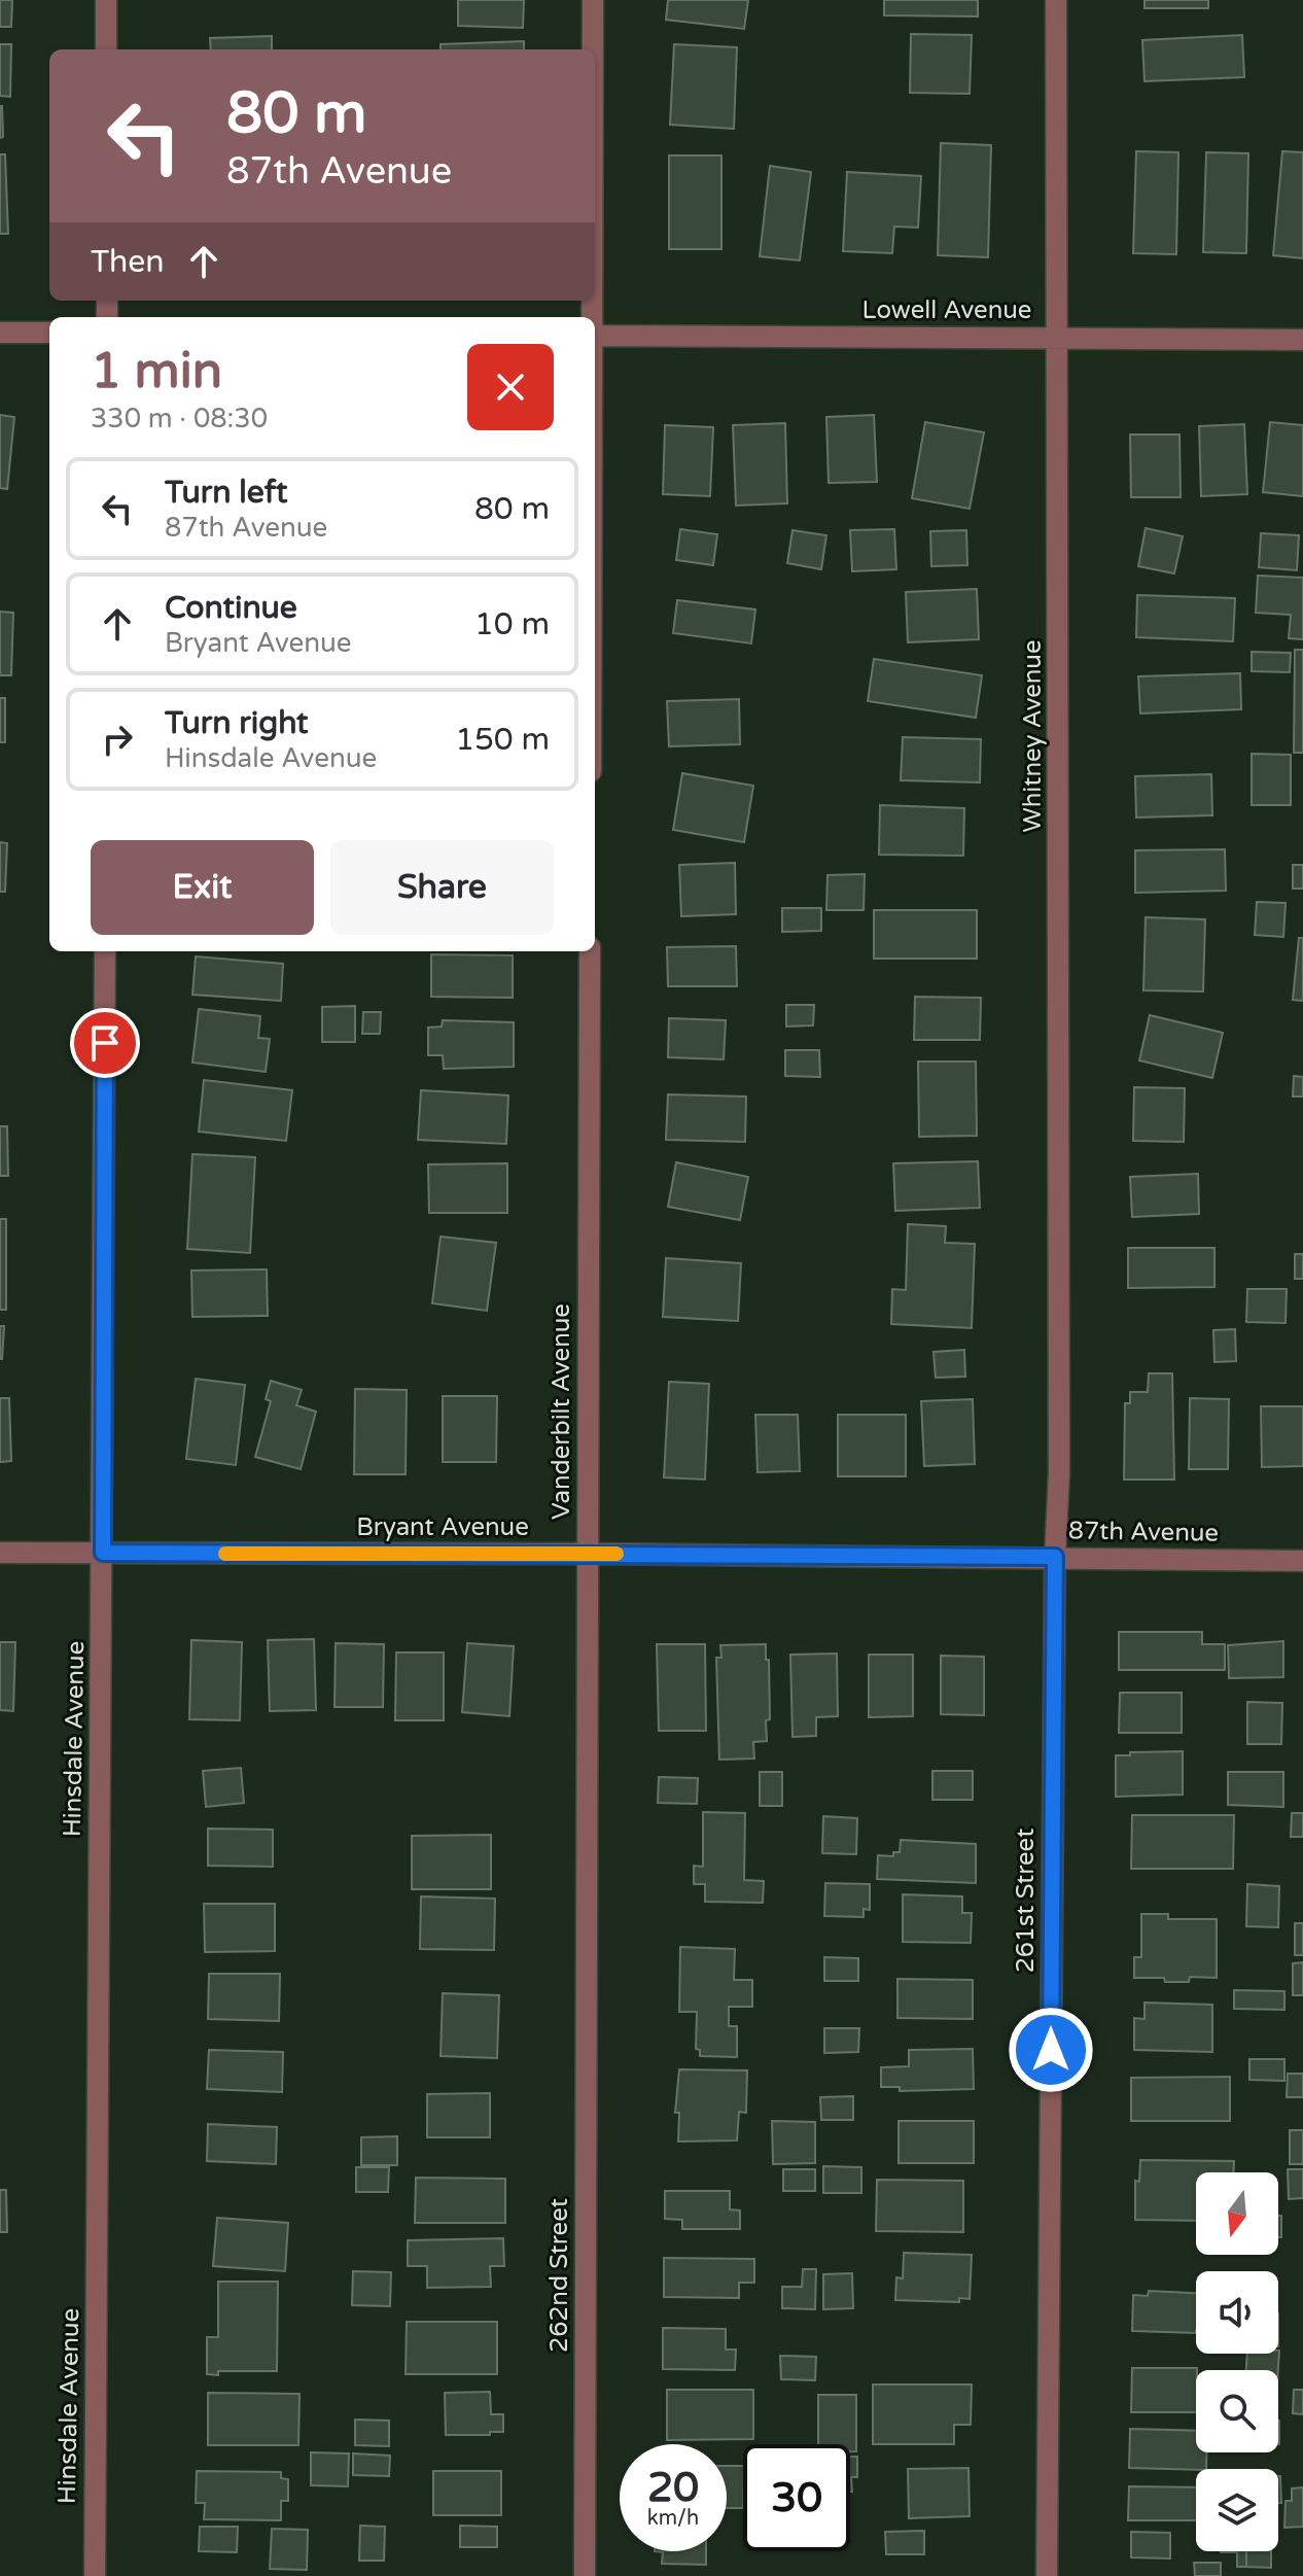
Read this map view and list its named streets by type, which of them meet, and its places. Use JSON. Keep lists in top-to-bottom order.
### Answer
{
  "streets": {
    "street": [
      "Lowell Avenue",
      "Whitney Avenue",
      "Vanderbilt Avenue",
      "Bryant Avenue",
      "87th Avenue",
      "Hinsdale Avenue",
      "261st Street",
      "262nd Street"
    ]
  },
  "crossings": [
    ["Lowell Avenue", "Whitney Avenue"],
    ["Whitney Avenue", "261st Street"],
    ["Vanderbilt Avenue", "Bryant Avenue"],
    ["Vanderbilt Avenue", "262nd Street"],
    ["Bryant Avenue", "87th Avenue"],
    ["Bryant Avenue", "Hinsdale Avenue"],
    ["87th Avenue", "261st Street"]
  ],
  "north": "bottom",
  "page": {
    "turn": ["80 m", "87th Avenue"],
    "then": "Then",
    "heading": ["1 min", "330 m · 08:30"],
    "list": [
      {
        "name": "Turn left",
        "note": "87th Avenue",
        "value": "80 m"
      },
      {
        "name": "Continue",
        "note": "Bryant Avenue",
        "value": "10 m"
      },
      {
        "name": "Turn right",
        "note": "Hinsdale Avenue",
        "value": "150 m"
      }
    ],
    "buttons": ["Exit", "Share"],
    "speed": "20 km/h",
    "limit": "30"
  }
}
